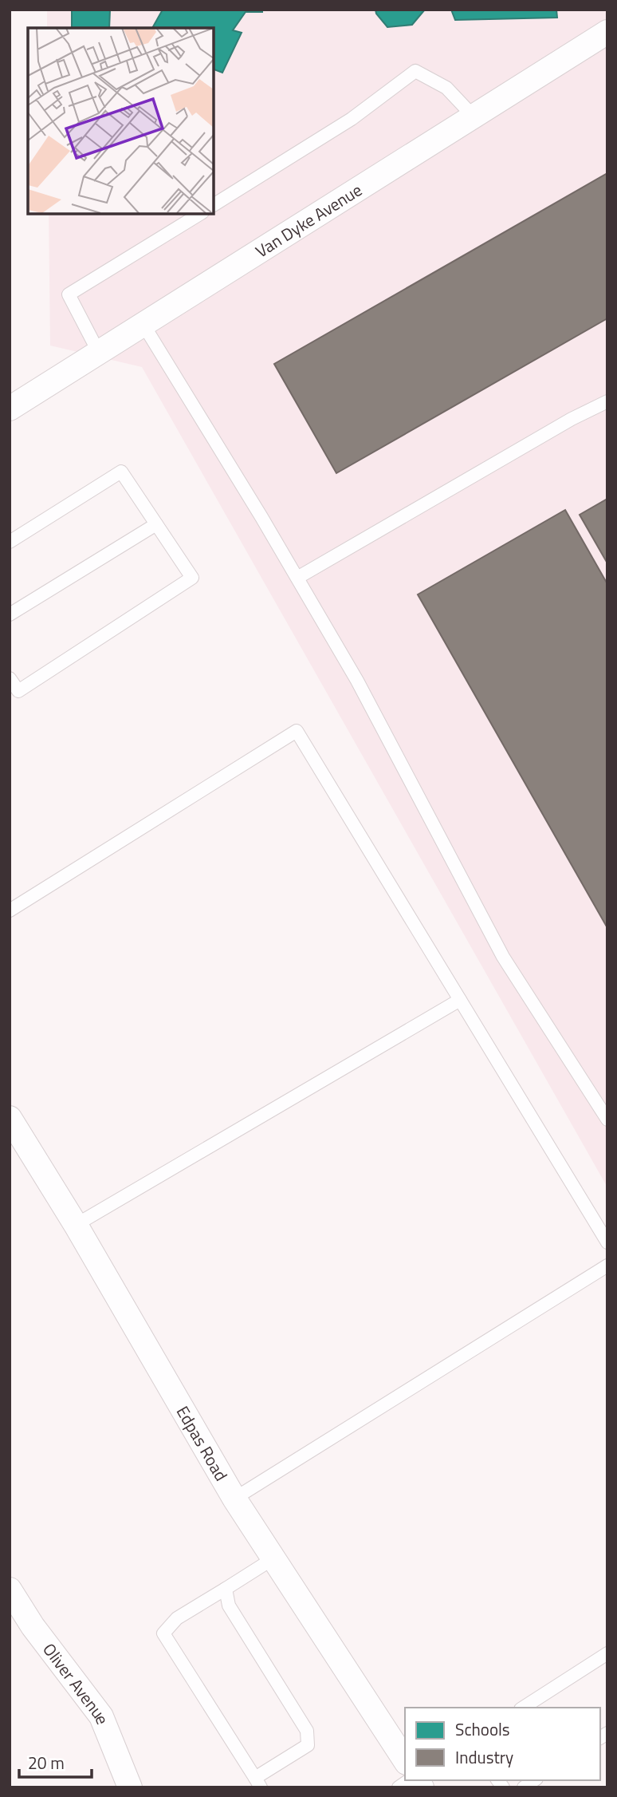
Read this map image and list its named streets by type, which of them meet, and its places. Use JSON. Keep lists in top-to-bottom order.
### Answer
{
  "streets": {
    "street": ["Van Dyke Avenue", "Edpas Road", "Oliver Avenue"]
  },
  "legend": ["Schools", "Industry"],
  "scale_bar": "20 m"
}
